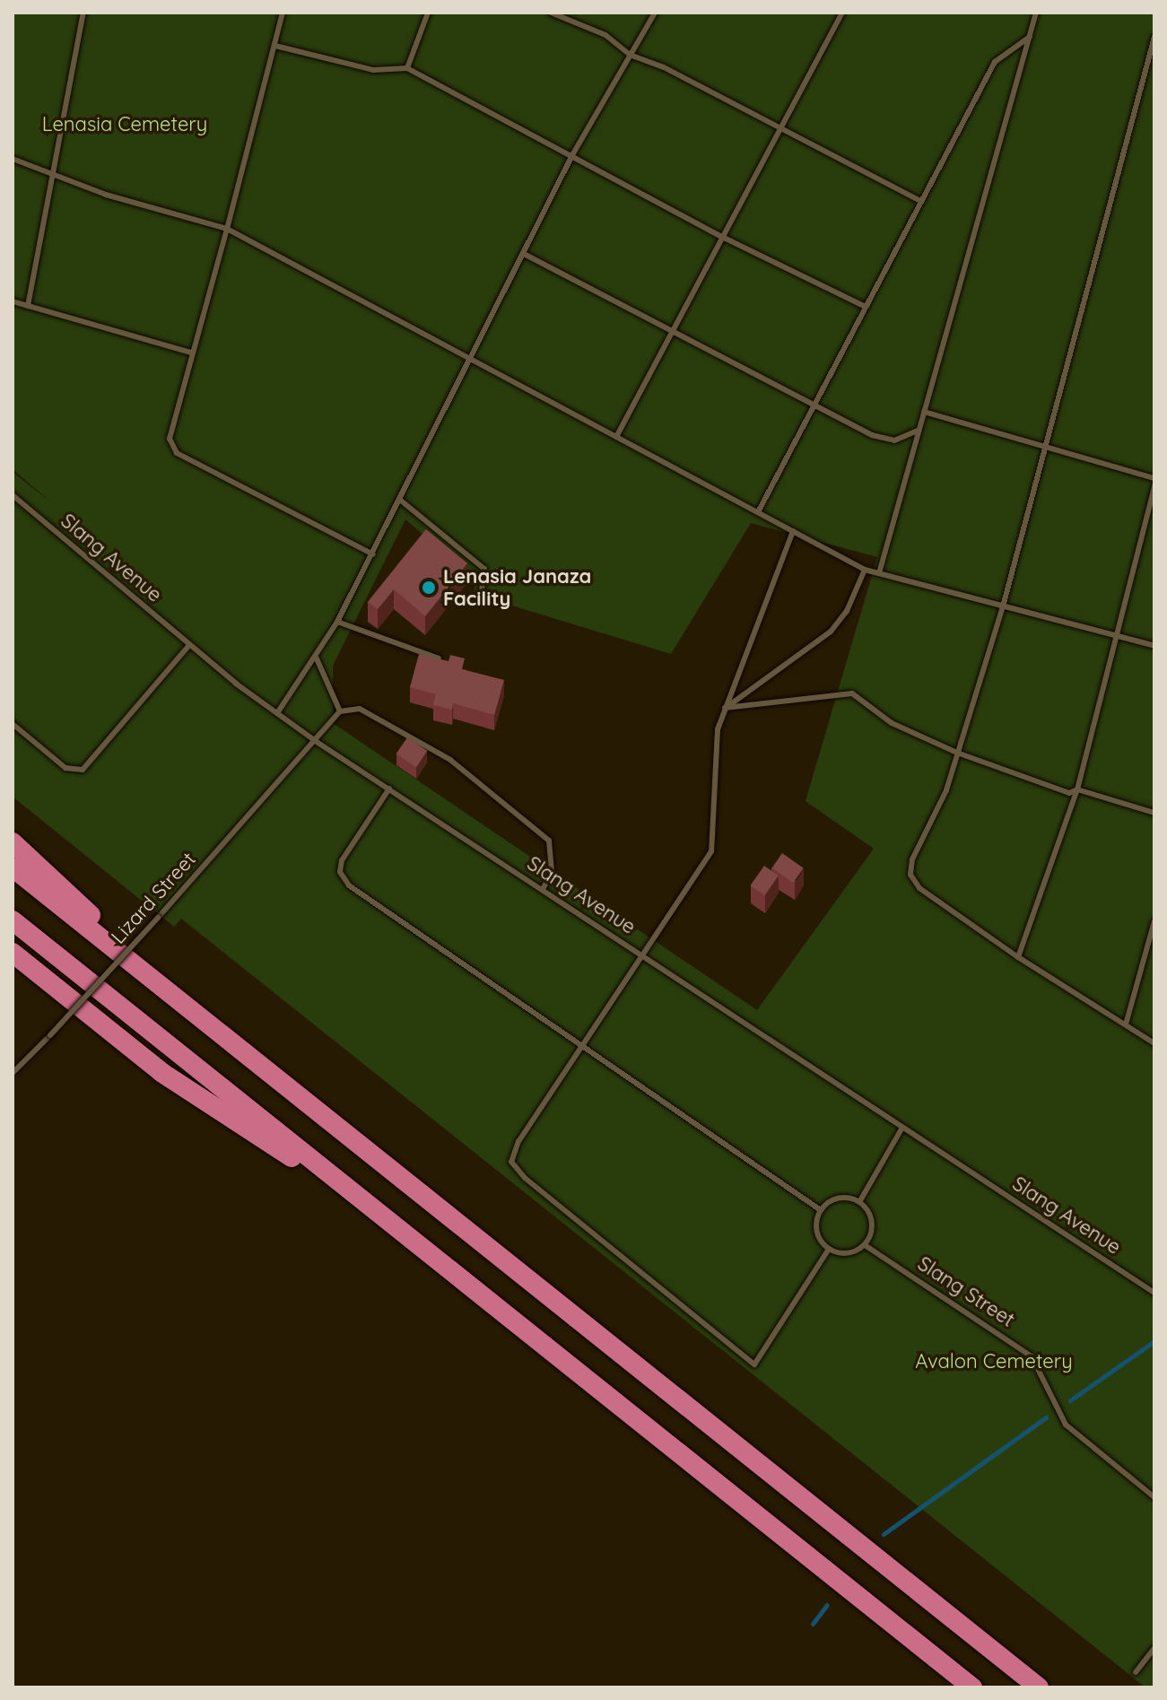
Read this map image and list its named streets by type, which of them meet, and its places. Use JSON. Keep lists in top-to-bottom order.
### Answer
{
  "streets": {
    "lane": ["Slang Avenue", "Lizard Street", "Slang Street"]
  },
  "crossings": [
    ["Slang Avenue", "Lizard Street"]
  ],
  "parks": ["Lenasia Cemetery", "Avalon Cemetery"],
  "places": ["Lenasia Janaza Facility"]
}
